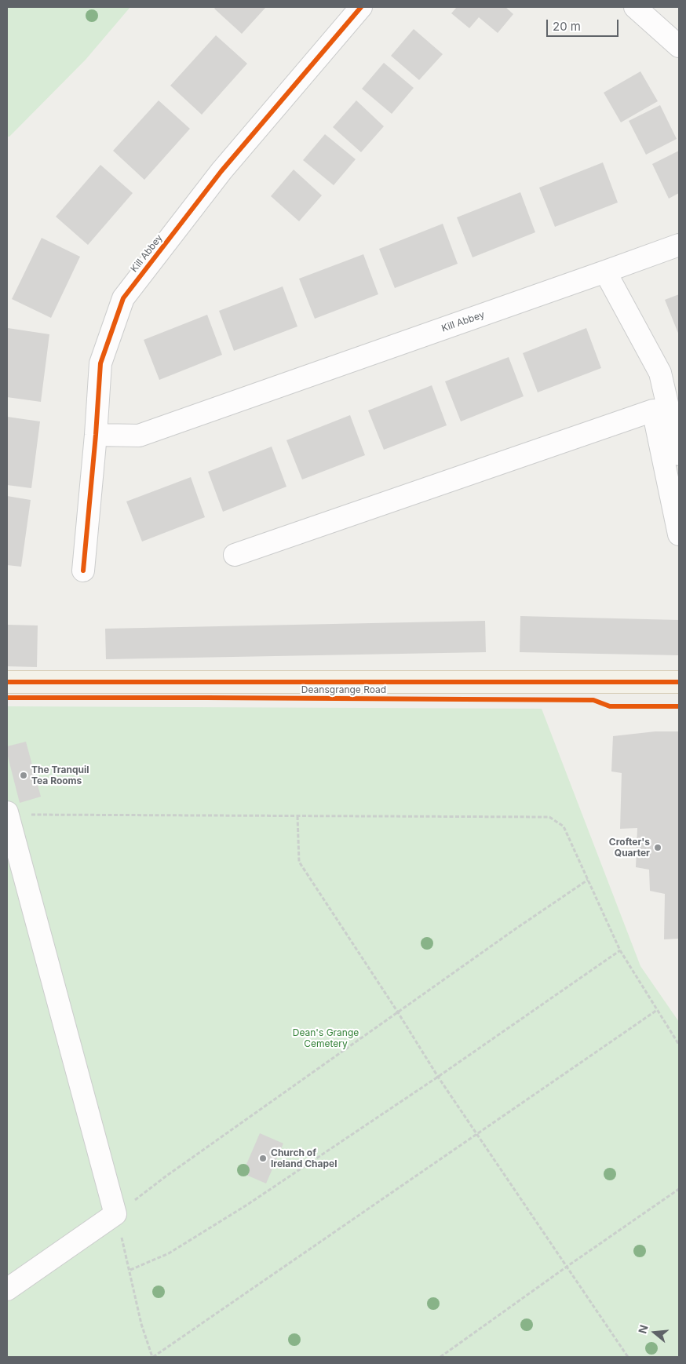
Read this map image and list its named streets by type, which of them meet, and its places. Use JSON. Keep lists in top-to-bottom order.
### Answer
{
  "streets": {
    "main road": ["Deansgrange Road"],
    "street": ["Kill Abbey"]
  },
  "parks": ["Dean's Grange Cemetery"],
  "places": ["The Tranquil Tea Rooms", "Crofter's Quarter", "Church of Ireland Chapel"],
  "scale_bar": "20 m",
  "north": "left"
}
